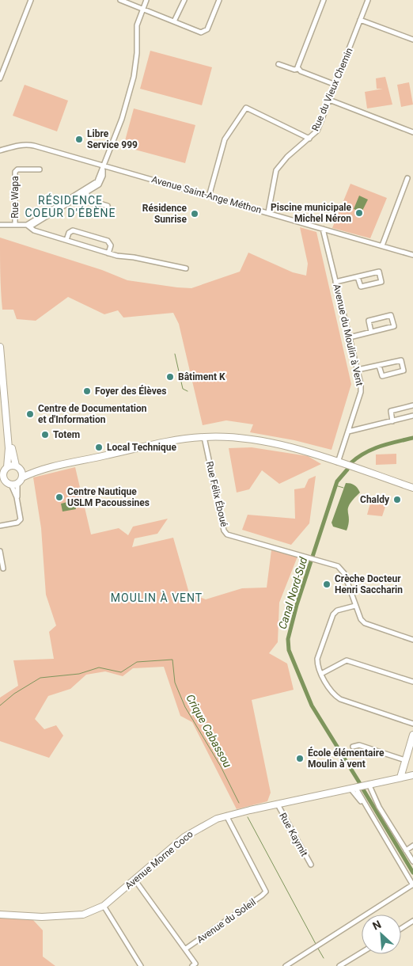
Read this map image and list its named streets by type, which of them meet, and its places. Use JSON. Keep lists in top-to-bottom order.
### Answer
{
  "streets": {
    "street": [
      "Rue du Vieux Chemin",
      "Avenue Saint-Ange Méthon",
      "Rue Wapa",
      "Avenue du Moulin à Vent",
      "Rue Félix Éboué",
      "Rue Kaymit",
      "Avenue Morne Coco",
      "Avenue du Soleil"
    ]
  },
  "crossings": [
    ["Rue du Vieux Chemin", "Avenue Saint-Ange Méthon"],
    ["Avenue Saint-Ange Méthon", "Avenue du Moulin à Vent"],
    ["Rue Kaymit", "Avenue Morne Coco"],
    ["Avenue Morne Coco", "Avenue du Soleil"]
  ],
  "districts": ["RÉSIDENCE COEUR D'ÉBÈNE", "MOULIN À VENT"],
  "water": ["Canal Nord-Sud", "Crique Cabassou"],
  "places": [
    "Libre Service 999",
    "Piscine municipale Michel Néron",
    "Résidence Sunrise",
    "Bâtiment K",
    "Foyer des Élèves",
    "Centre de Documentation et d'Information",
    "Totem",
    "Local Technique",
    "Centre Nautique USLM Pacoussines",
    "Chaldy",
    "Crèche Docteur Henri Saccharin",
    "École élémentaire Moulin à vent"
  ],
  "north": "top left"
}
